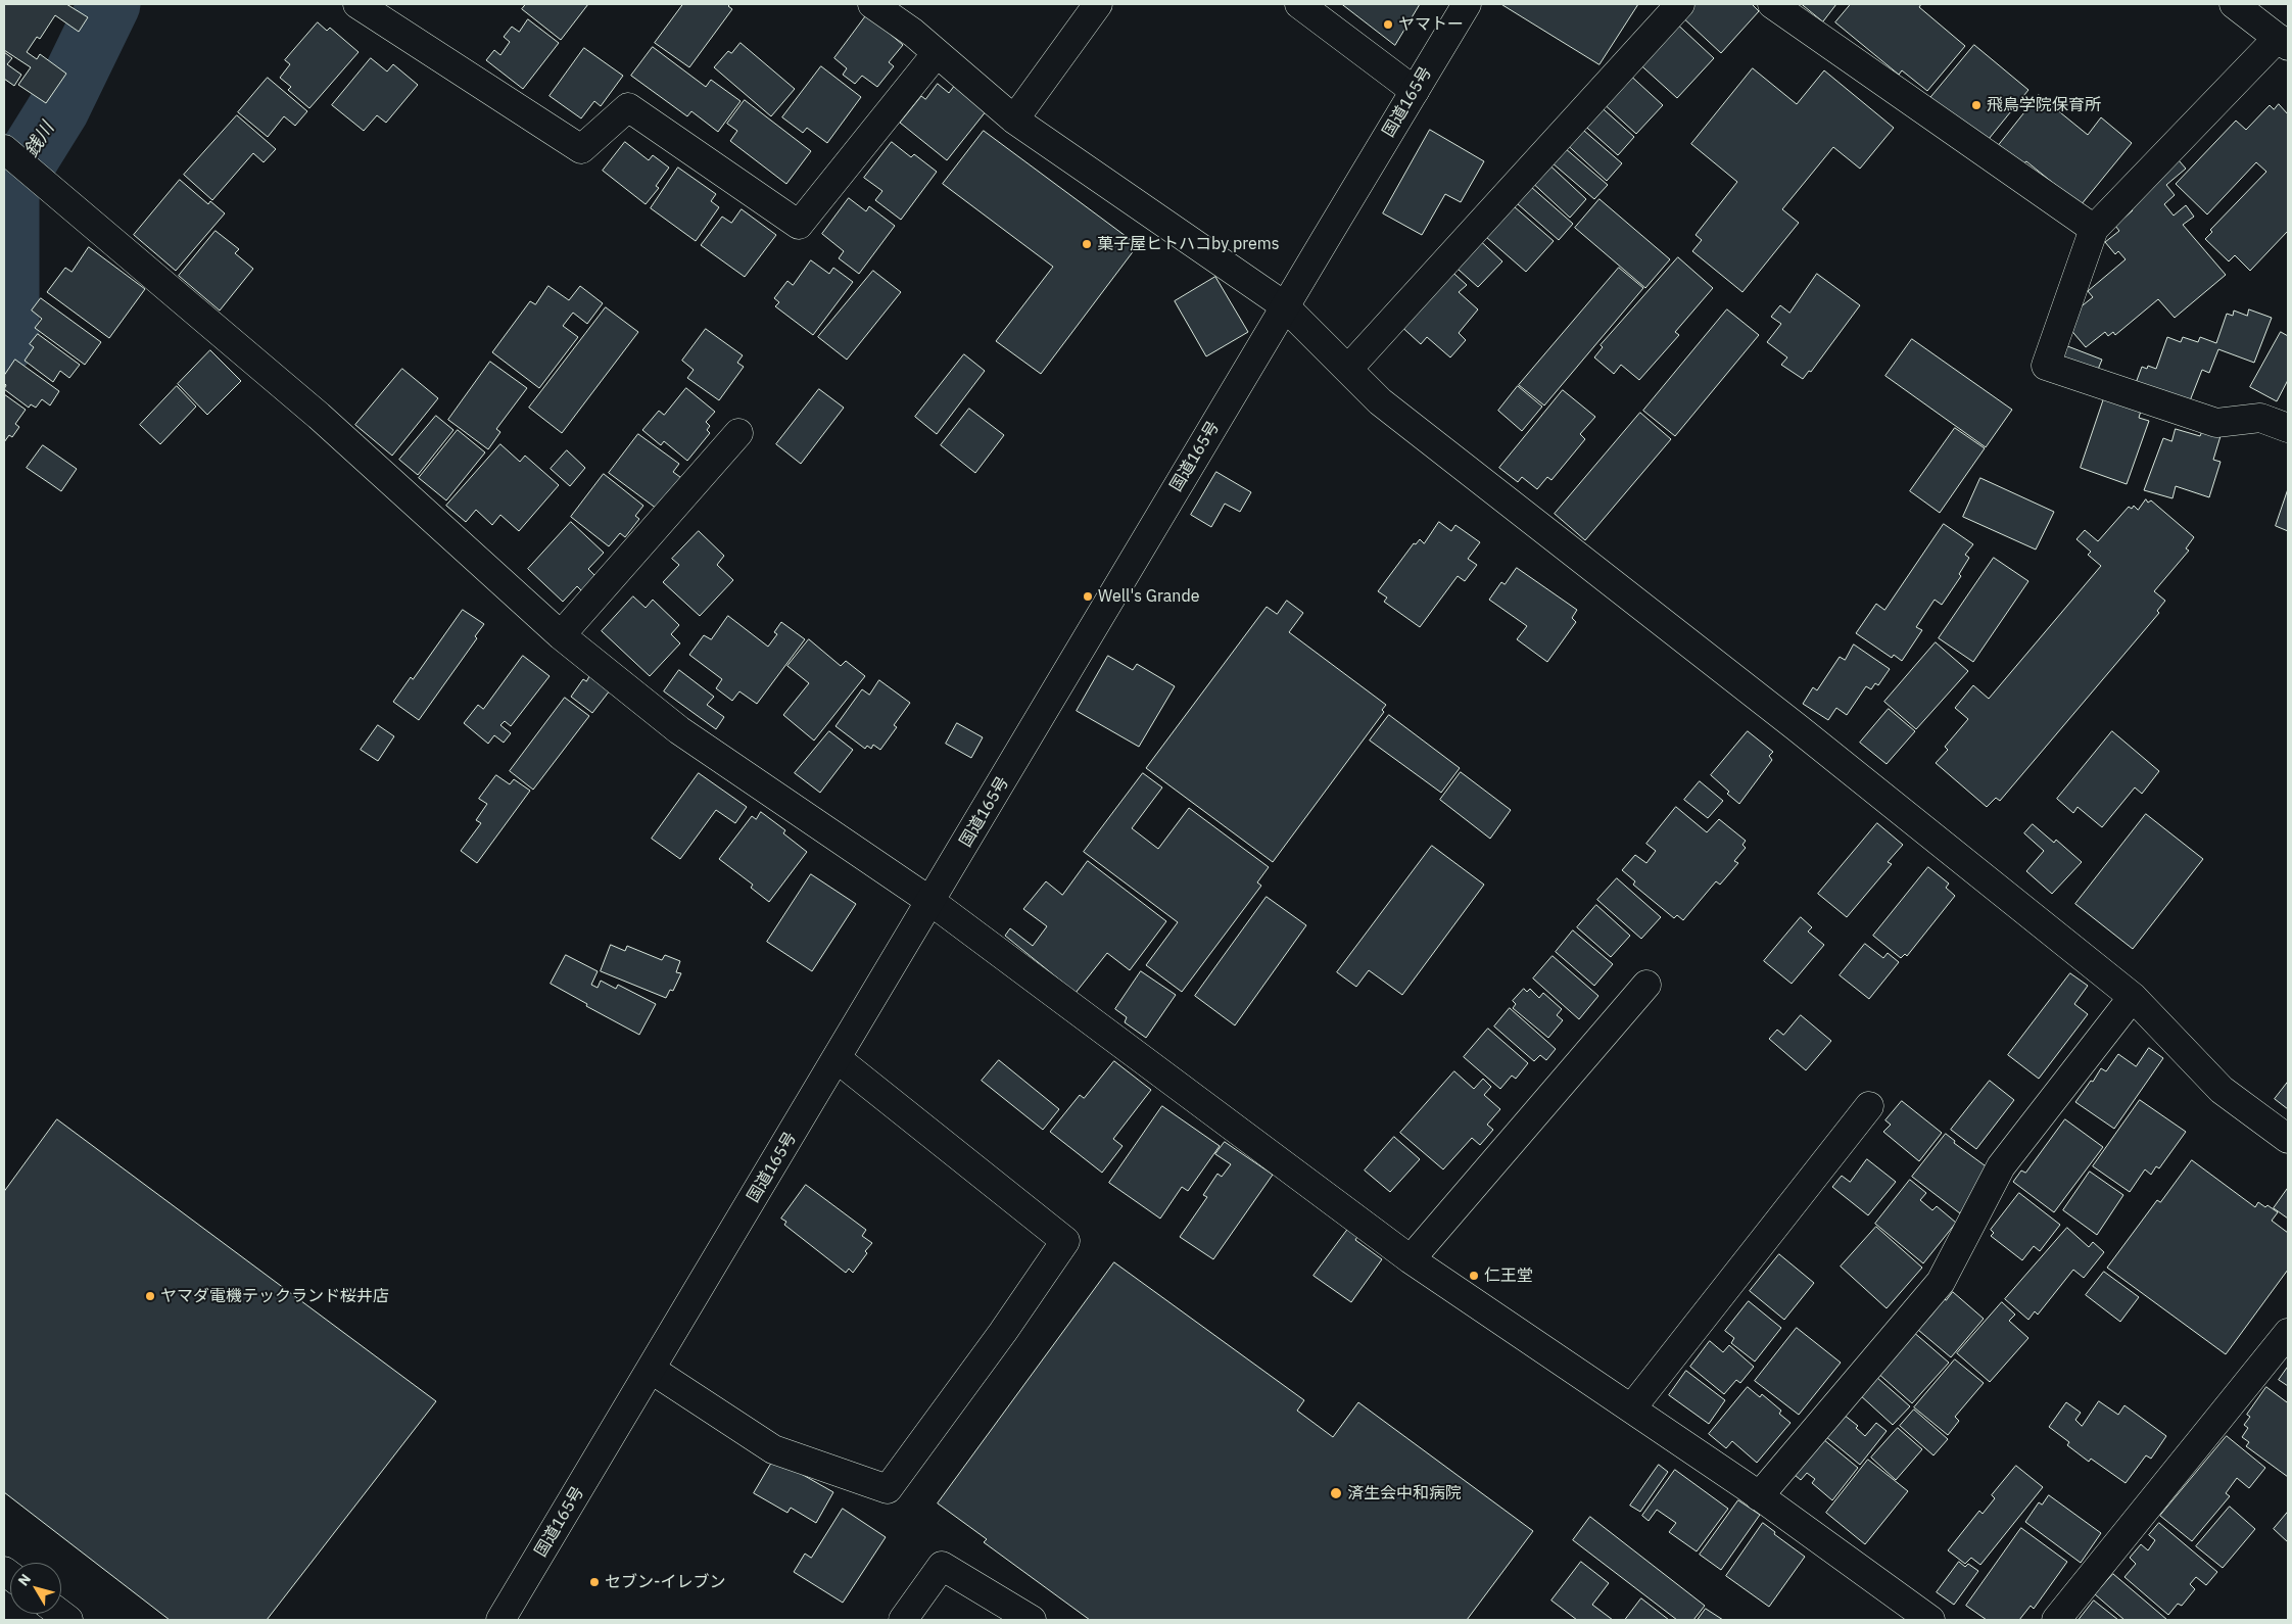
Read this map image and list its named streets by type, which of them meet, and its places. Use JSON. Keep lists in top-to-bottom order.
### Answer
{
  "streets": {
    "main road": ["国道165号"]
  },
  "water": ["銭川"],
  "places": [
    "ヤマトー",
    "飛鳥学院保育所",
    "菓子屋ヒトハコby prems",
    "Well's Grande",
    "仁王堂",
    "ヤマダ電機テックランド桜井店",
    "済生会中和病院",
    "セブン-イレブン"
  ],
  "north": "top left"
}
